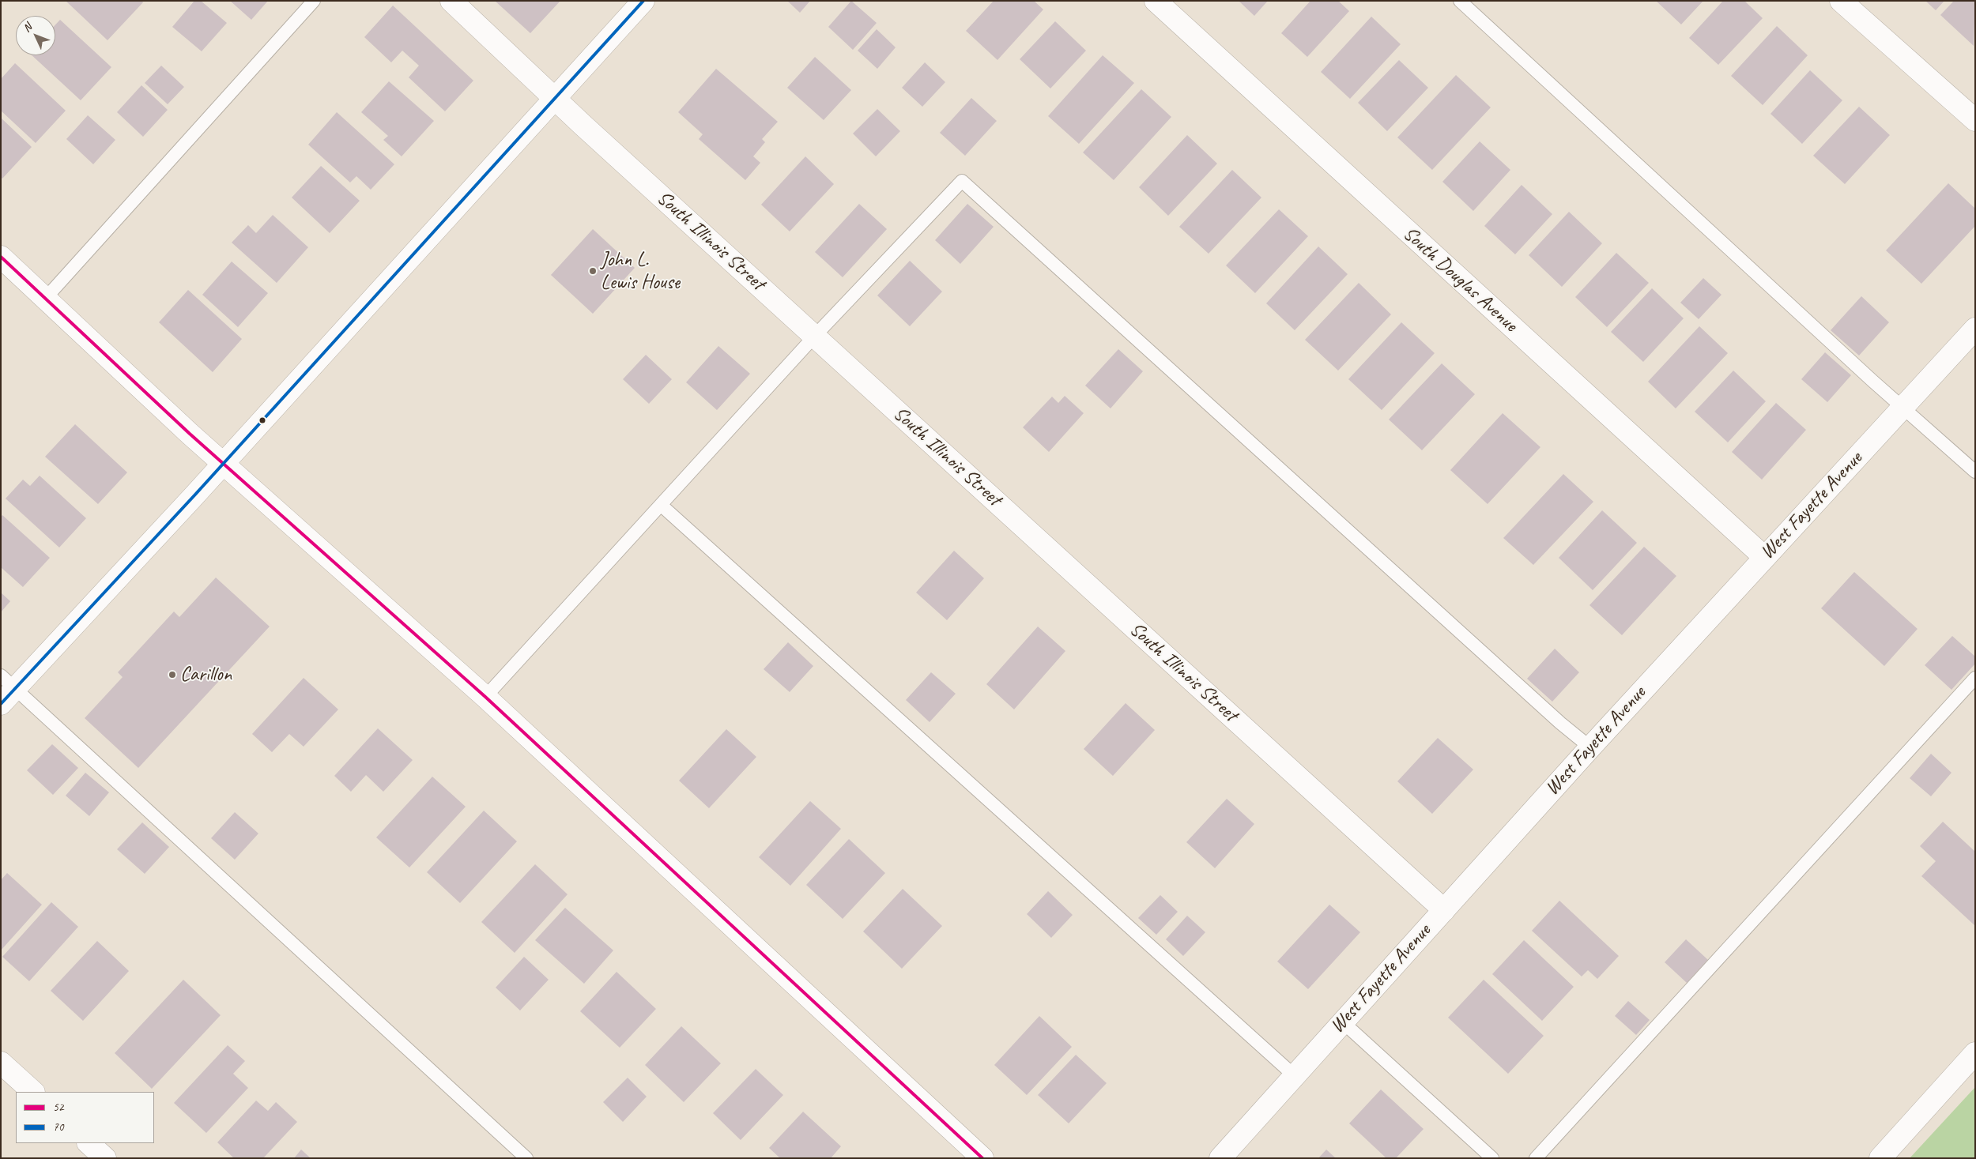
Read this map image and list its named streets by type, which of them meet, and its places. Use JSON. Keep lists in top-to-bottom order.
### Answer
{
  "streets": {
    "street": ["South Illinois Street", "South Douglas Avenue", "West Fayette Avenue"]
  },
  "crossings": [
    ["South Illinois Street", "West Fayette Avenue"],
    ["South Douglas Avenue", "West Fayette Avenue"]
  ],
  "places": ["John L. Lewis House", "Carillon"],
  "lines": ["transit line 70", "transit line 52"],
  "legend": ["52", "70"],
  "north": "top left"
}
